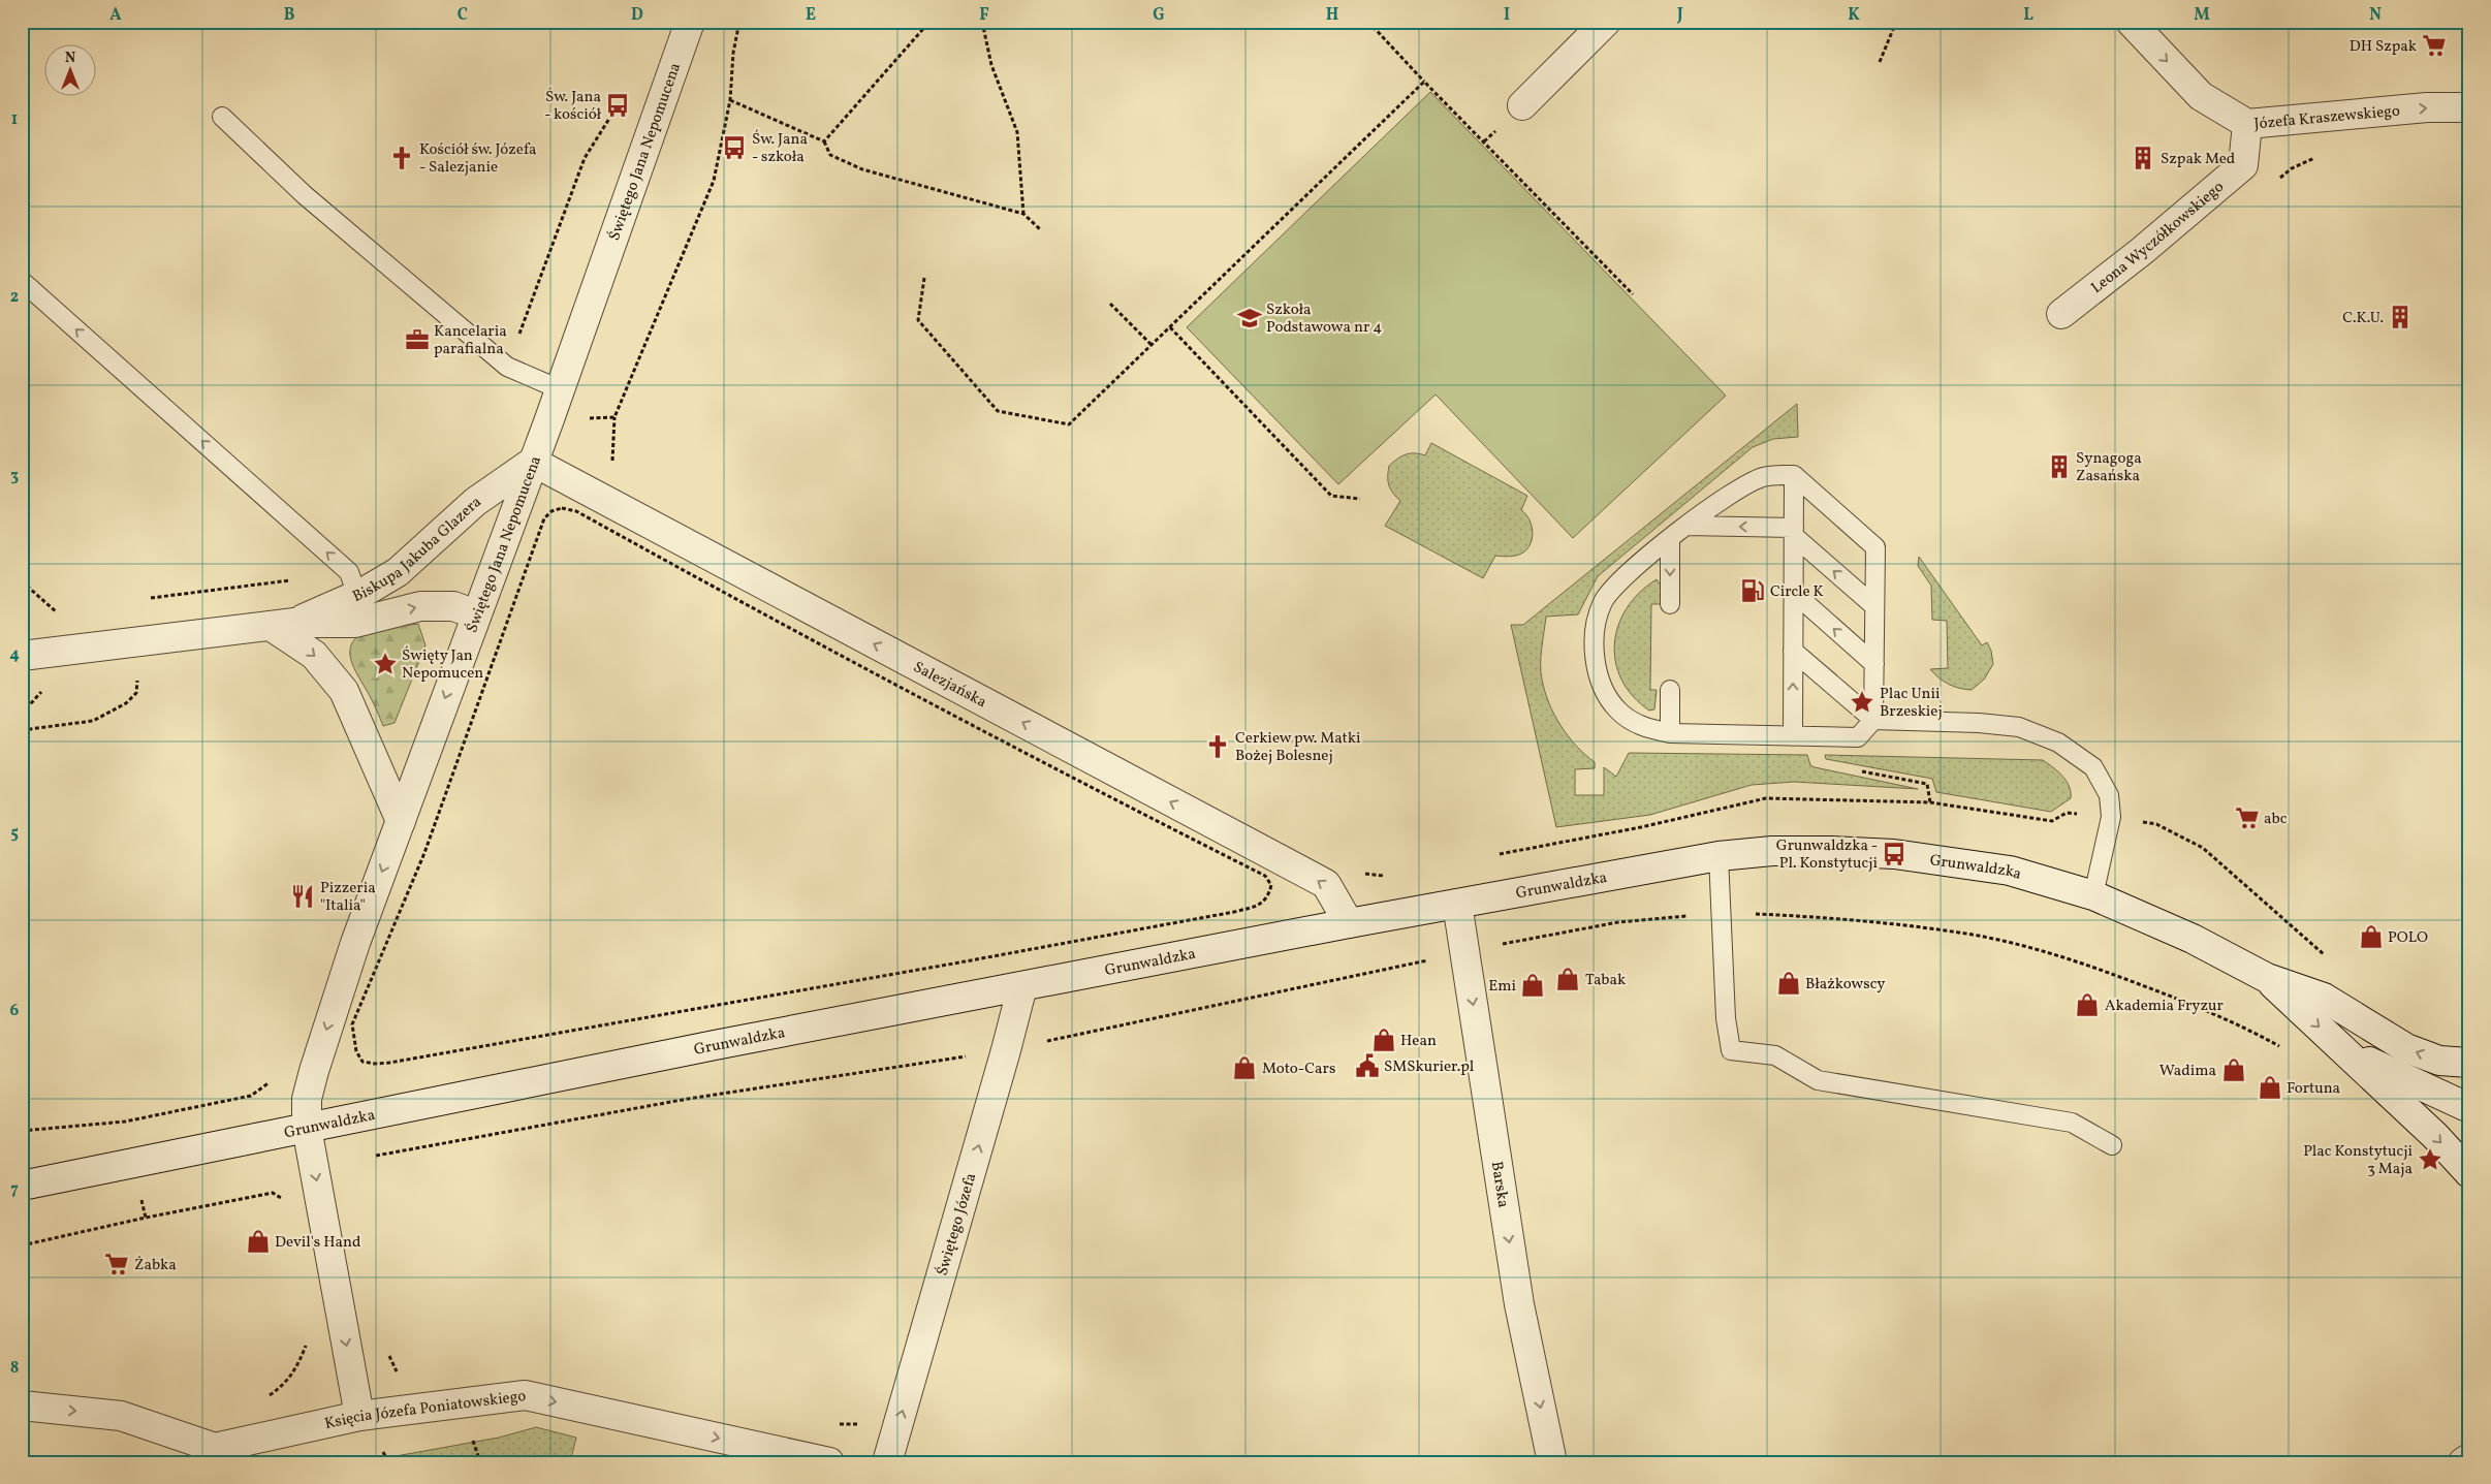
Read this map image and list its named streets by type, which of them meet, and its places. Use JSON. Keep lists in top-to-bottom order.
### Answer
{
  "streets": {
    "street": [
      "Józefa Kraszewskiego",
      "Świętego Jana Nepomucena",
      "Leona Wyczółkowskiego",
      "Biskupa Jakuba Glazera",
      "Salezjańska",
      "Grunwaldzka",
      "Barska",
      "Świętego Józefa",
      "Księcia Józefa Poniatowskiego"
    ]
  },
  "crossings": [
    ["Józefa Kraszewskiego", "Leona Wyczółkowskiego"],
    ["Świętego Jana Nepomucena", "Biskupa Jakuba Glazera"],
    ["Świętego Jana Nepomucena", "Salezjańska"],
    ["Świętego Jana Nepomucena", "Grunwaldzka"],
    ["Świętego Jana Nepomucena", "Księcia Józefa Poniatowskiego"],
    ["Biskupa Jakuba Glazera", "Salezjańska"],
    ["Salezjańska", "Grunwaldzka"],
    ["Grunwaldzka", "Barska"],
    ["Grunwaldzka", "Świętego Józefa"]
  ],
  "one_way": [
    "Józefa Kraszewskiego",
    "Świętego Jana Nepomucena",
    "Salezjańska",
    "Barska",
    "Świętego Józefa",
    "Księcia Józefa Poniatowskiego"
  ],
  "places": {
    "supermarket": ["DH Szpak", "abc", "Żabka"],
    "bus stop": ["Św. Jana - kościół", "Św. Jana - szkoła", "Grunwaldzka - Pl. Konstytucji"],
    "church": ["Kościół św. Józefa - Salezjanie", "Cerkiew pw. Matki Bożej Bolesnej"],
    "building": ["Szpak Med", "C.K.U.", "Synagoga Zasańska"],
    "school or university": ["Szkoła Podstawowa nr 4"],
    "office": ["Kancelaria parafialna"],
    "fuel station": ["Circle K"],
    "place": ["Święty Jan Nepomucen", "Plac Unii Brzeskiej", "Plac Konstytucji 3 Maja"],
    "restaurant": ["Pizzeria \"Italia\""],
    "shop": [
      "POLO",
      "Tabak",
      "Błażkowscy",
      "Emi",
      "Akademia Fryzur",
      "Hean",
      "Moto-Cars",
      "Wadima",
      "Fortuna",
      "Devil's Hand"
    ],
    "public building": ["SMSkurier.pl"]
  },
  "north": "top",
  "grid": {
    "columns": [
      "A",
      "B",
      "C",
      "D",
      "E",
      "F",
      "G",
      "H",
      "I",
      "J",
      "K",
      "L",
      "M",
      "N"
    ],
    "rows": [
      "1",
      "2",
      "3",
      "4",
      "5",
      "6",
      "7",
      "8"
    ]
  }
}
